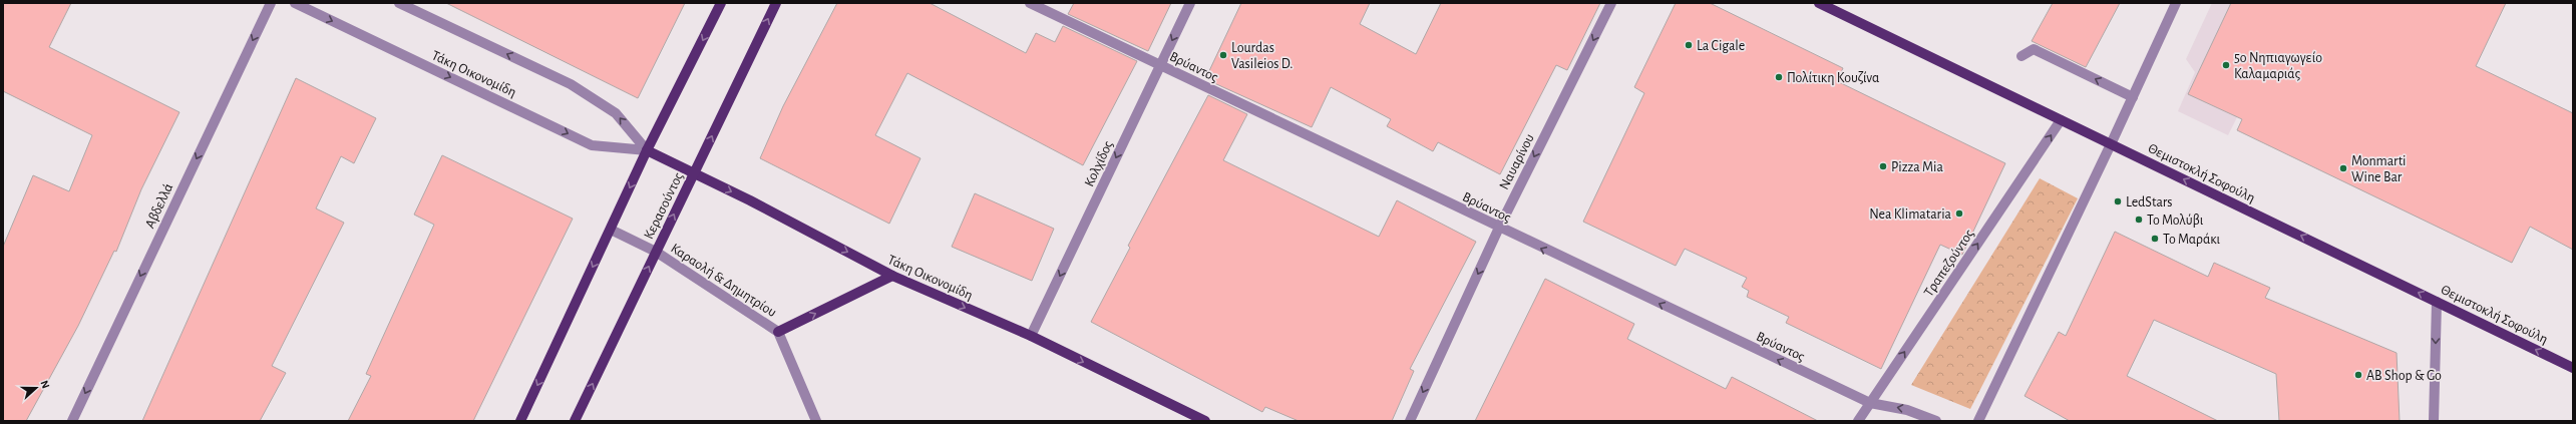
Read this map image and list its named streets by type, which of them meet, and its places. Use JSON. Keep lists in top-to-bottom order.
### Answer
{
  "streets": {
    "main road": ["Τάκη Οικονομίδη", "Θεμιστοκλή Σοφούλη", "Κερασούντος"],
    "street": [
      "Βρύαντος",
      "Ναυαρίνου",
      "Κολχίδος",
      "Αβδελλά",
      "Τραπεζούντος",
      "Καραολή & Δημητρίου"
    ]
  },
  "crossings": [
    ["Βρύαντος", "Ναυαρίνου"],
    ["Βρύαντος", "Κολχίδος"],
    ["Βρύαντος", "Τραπεζούντος"],
    ["Τάκη Οικονομίδη", "Κολχίδος"],
    ["Τάκη Οικονομίδη", "Κερασούντος"],
    ["Θεμιστοκλή Σοφούλη", "Τραπεζούντος"],
    ["Κερασούντος", "Καραολή & Δημητρίου"]
  ],
  "one_way": [
    "Βρύαντος",
    "Ναυαρίνου",
    "Κολχίδος",
    "Θεμιστοκλή Σοφούλη",
    "Αβδελλά"
  ],
  "places": [
    "La Cigale",
    "Lourdas Vasileios D.",
    "5ο Νηπιαγωγείο Καλαμαριάς",
    "Πολίτικη Κουζίνα",
    "Pizza Mia",
    "Monmarti Wine Bar",
    "LedStars",
    "Nea Klimataria",
    "Το Μολύβι",
    "Το Μαράκι",
    "AB Shop & Go"
  ],
  "north": "right"
}
